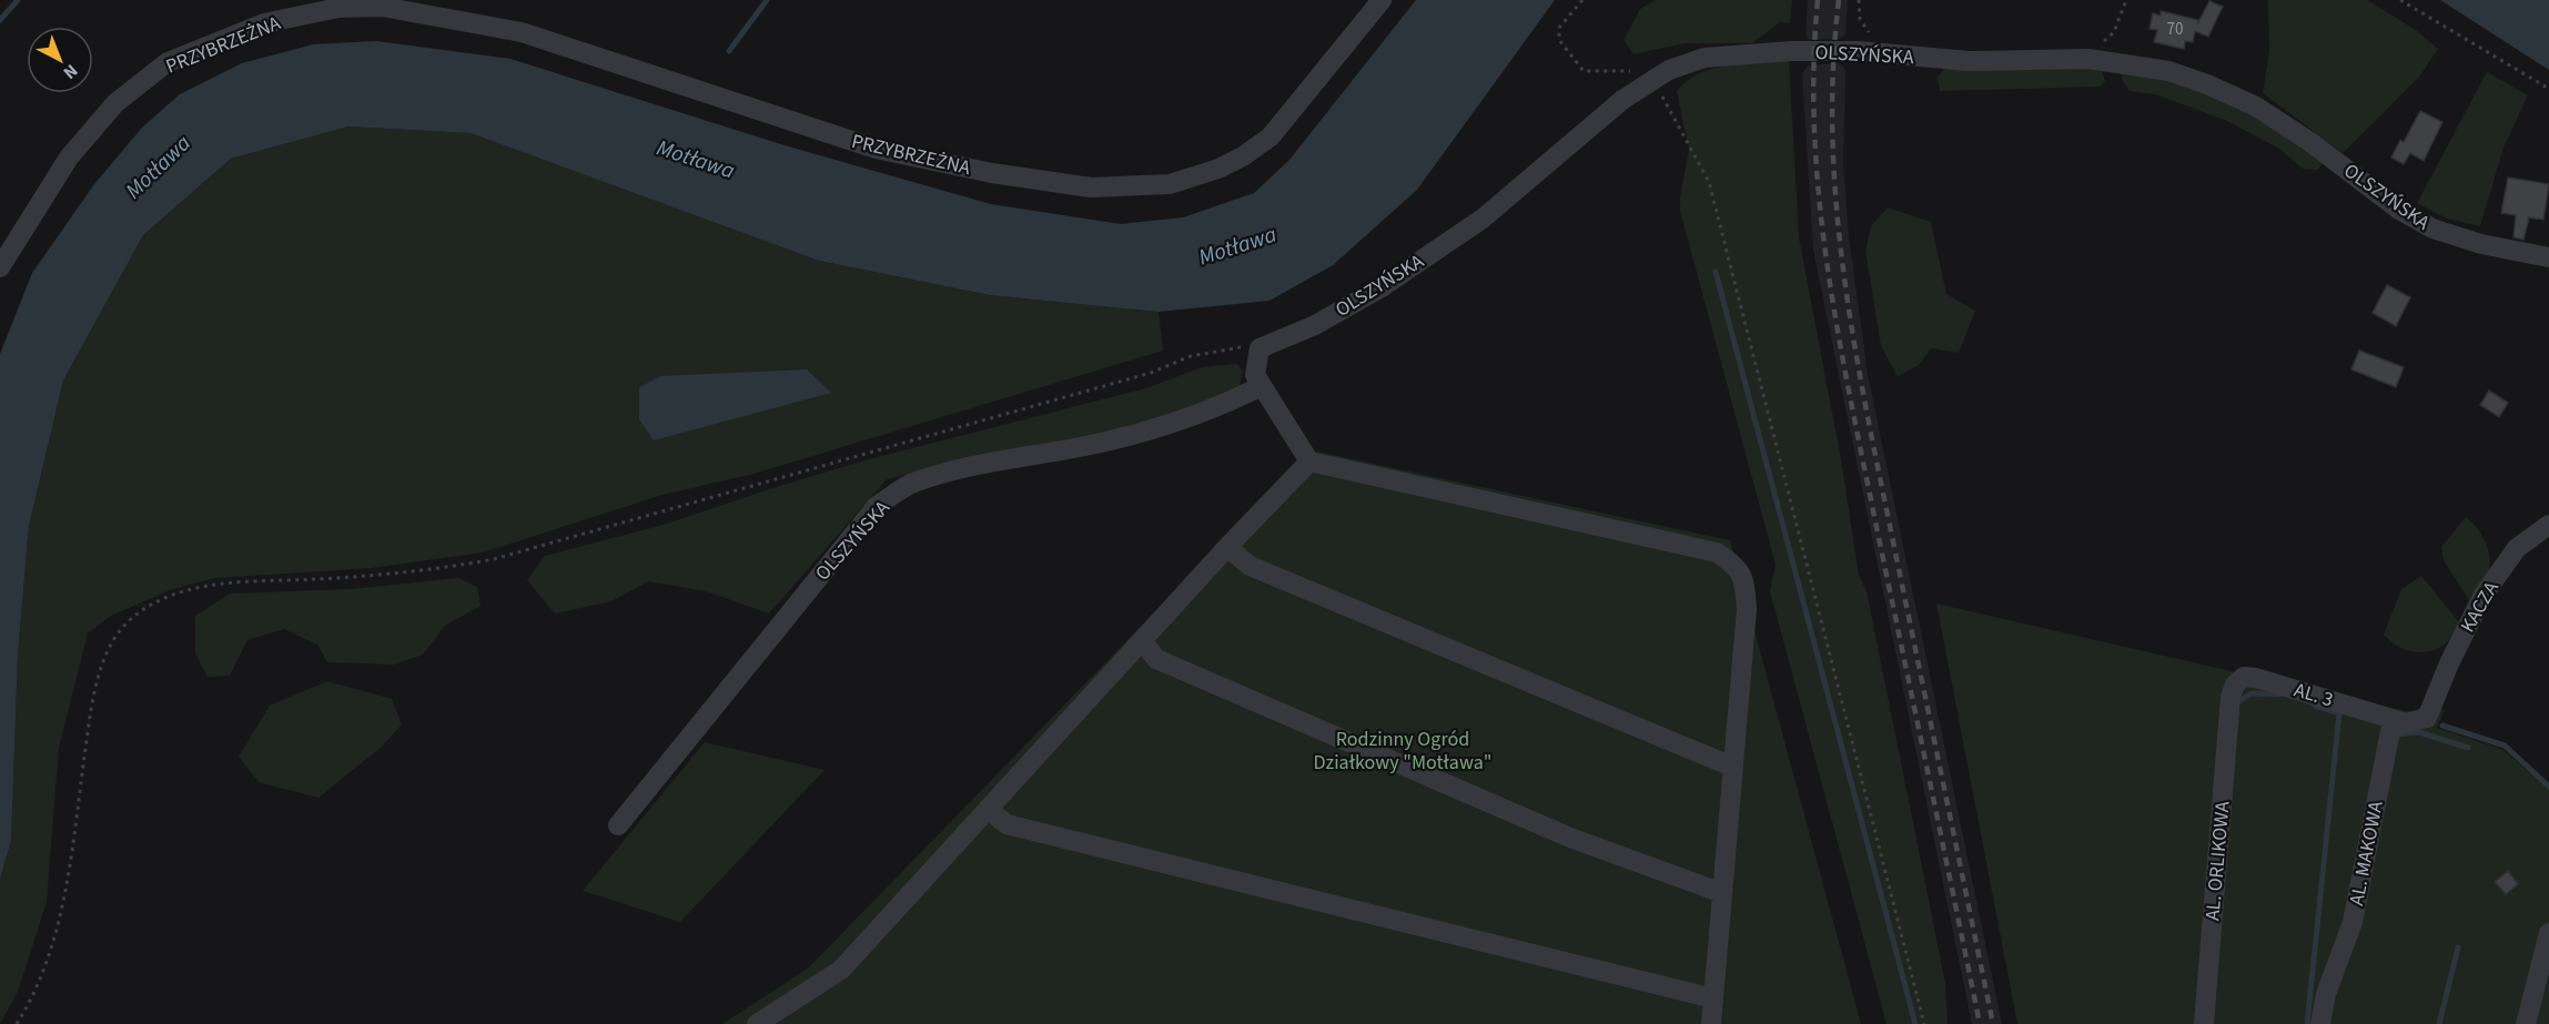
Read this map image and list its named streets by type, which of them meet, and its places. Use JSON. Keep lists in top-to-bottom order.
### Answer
{
  "streets": {
    "street": [
      "PRZYBRZEŻNA",
      "OLSZYŃSKA",
      "KACZA",
      "AL. 3",
      "AL. MAKOWA",
      "AL. ORLIKOWA"
    ]
  },
  "crossings": [
    ["KACZA", "AL. MAKOWA"],
    ["AL. 3", "AL. MAKOWA"],
    ["AL. 3", "AL. ORLIKOWA"]
  ],
  "water": ["Motława"],
  "parks": ["Rodzinny Ogród Działkowy \"Motława\""],
  "house_numbers": ["70"],
  "north": "bottom right"
}
